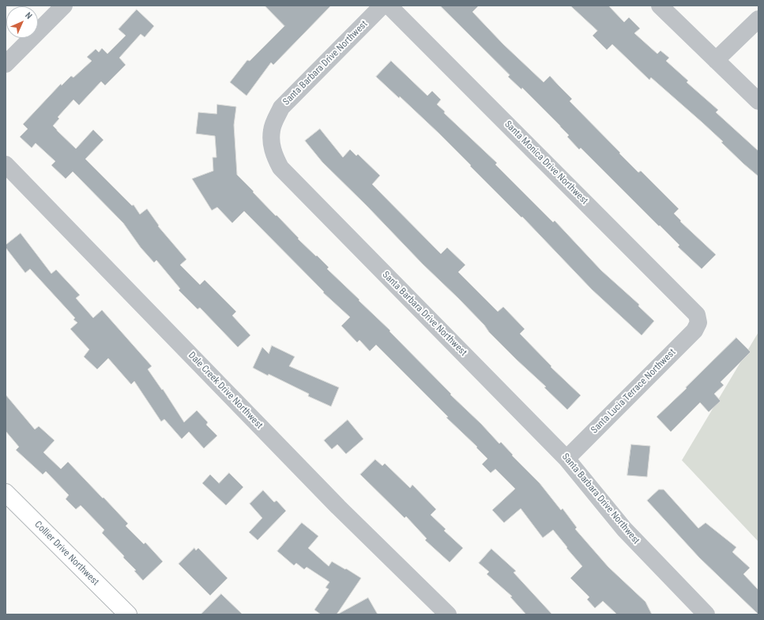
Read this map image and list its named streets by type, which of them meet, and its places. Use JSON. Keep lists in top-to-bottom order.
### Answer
{
  "streets": {
    "main road": ["Collier Drive Northwest"],
    "street": [
      "Santa Barbara Drive Northwest",
      "Santa Monica Drive Northwest",
      "Dale Creek Drive Northwest",
      "Santa Lucia Terrace Northwest"
    ]
  },
  "crossings": [
    ["Santa Barbara Drive Northwest", "Santa Lucia Terrace Northwest"],
    ["Santa Monica Drive Northwest", "Santa Lucia Terrace Northwest"]
  ],
  "north": "top right"
}
